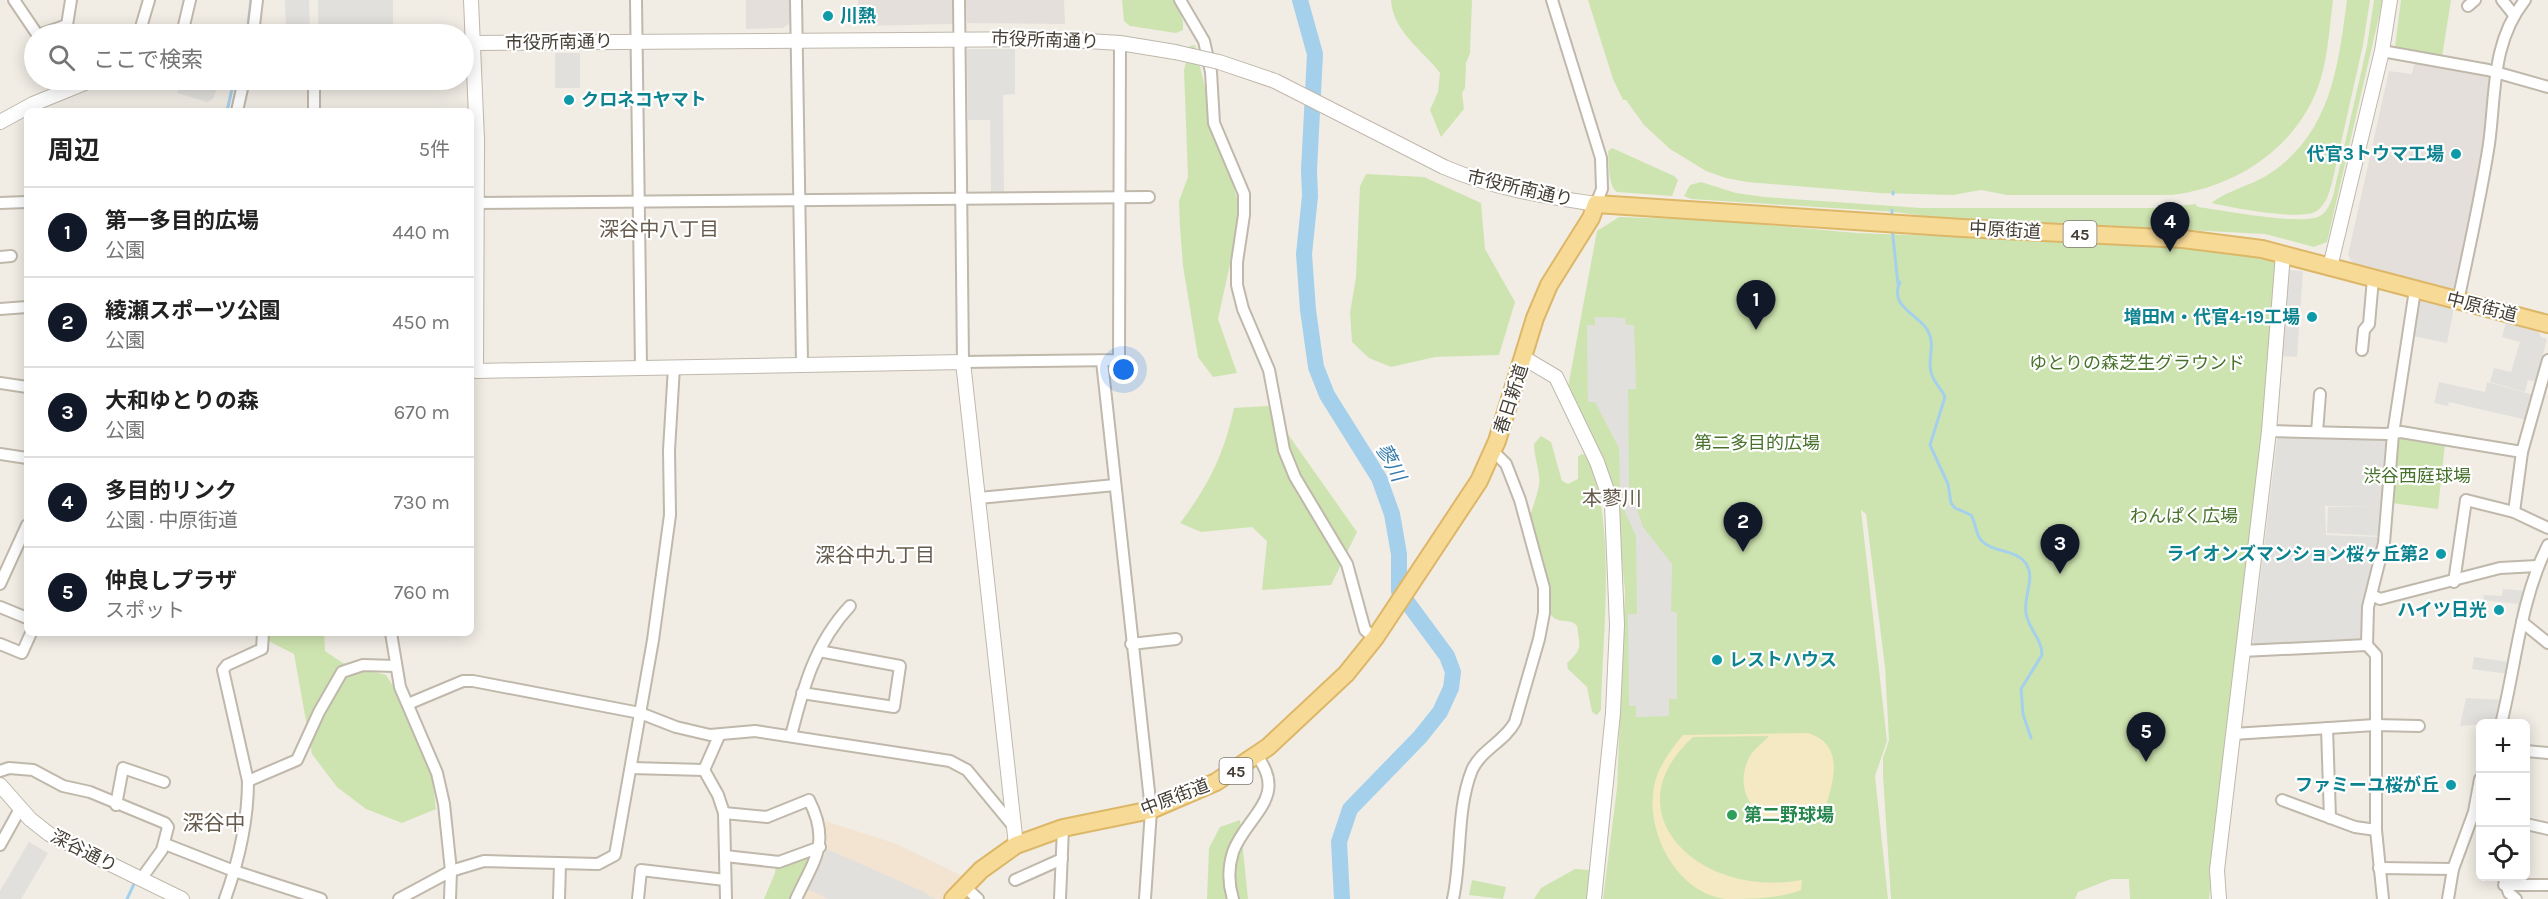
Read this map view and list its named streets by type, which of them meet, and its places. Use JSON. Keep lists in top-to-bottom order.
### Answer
{
  "streets": {
    "main road": ["中原街道", "45", "春日新道"],
    "street": ["市役所南通り", "深谷通り"]
  },
  "crossings": [
    ["市役所南通り", "中原街道"],
    ["市役所南通り", "春日新道"],
    ["中原街道", "春日新道"]
  ],
  "districts": [
    "深谷中八丁目",
    "本蓼川",
    "深谷中九丁目",
    "深谷中"
  ],
  "water": ["蓼川"],
  "parks": [
    "ゆとりの森芝生グラウンド",
    "第二多目的広場",
    "渋谷西庭球場",
    "わんぱく広場"
  ],
  "places": [
    "川熱",
    "クロネコヤマト",
    "代官3トウマ工場",
    "増田M・代官4-19工場",
    "ライオンズマンション桜ヶ丘第2",
    "ハイツ日光",
    "レストハウス",
    "ファミーユ桜が丘",
    "第二野球場"
  ],
  "page": {
    "search": "ここで検索",
    "heading": ["周辺", "5件"],
    "list": [
      {
        "mark": "1",
        "name": "第一多目的広場",
        "note": "公園",
        "value": "440 m"
      },
      {
        "mark": "2",
        "name": "綾瀬スポーツ公園",
        "note": "公園",
        "value": "450 m"
      },
      {
        "mark": "3",
        "name": "大和ゆとりの森",
        "note": "公園",
        "value": "670 m"
      },
      {
        "mark": "4",
        "name": "多目的リンク",
        "note": "公園 · 中原街道",
        "value": "730 m"
      },
      {
        "mark": "5",
        "name": "仲良しプラザ",
        "note": "スポット",
        "value": "760 m"
      }
    ],
    "pins": [
      "4",
      "1",
      "2",
      "3",
      "5"
    ],
    "map_buttons": ["+", "−"]
  }
}
